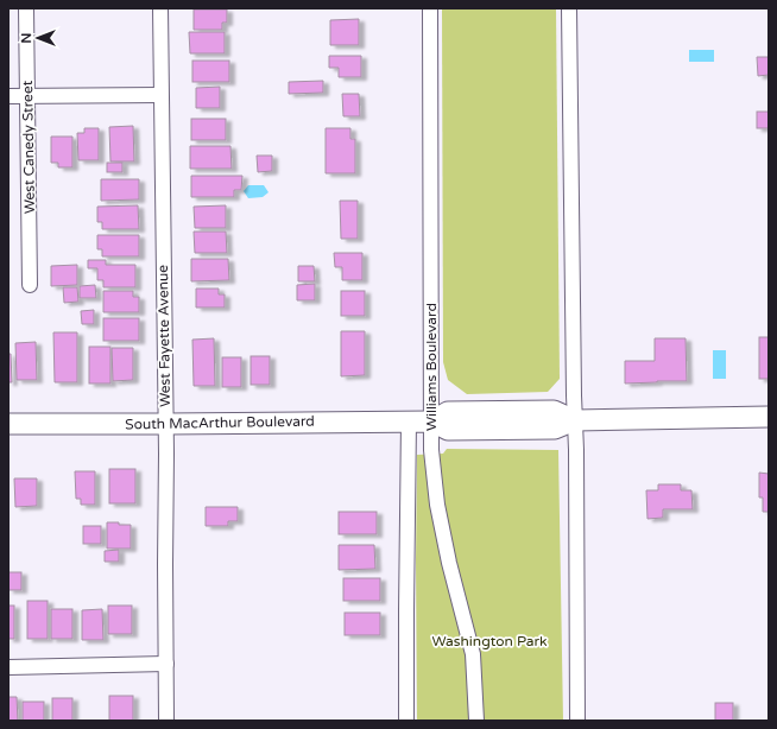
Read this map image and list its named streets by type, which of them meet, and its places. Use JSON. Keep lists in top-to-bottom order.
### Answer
{
  "streets": {
    "main road": ["South MacArthur Boulevard"],
    "street": ["West Canedy Street", "West Fayette Avenue", "Williams Boulevard"]
  },
  "crossings": [
    ["West Fayette Avenue", "South MacArthur Boulevard"],
    ["Williams Boulevard", "South MacArthur Boulevard"]
  ],
  "parks": ["Washington Park"],
  "north": "left"
}
